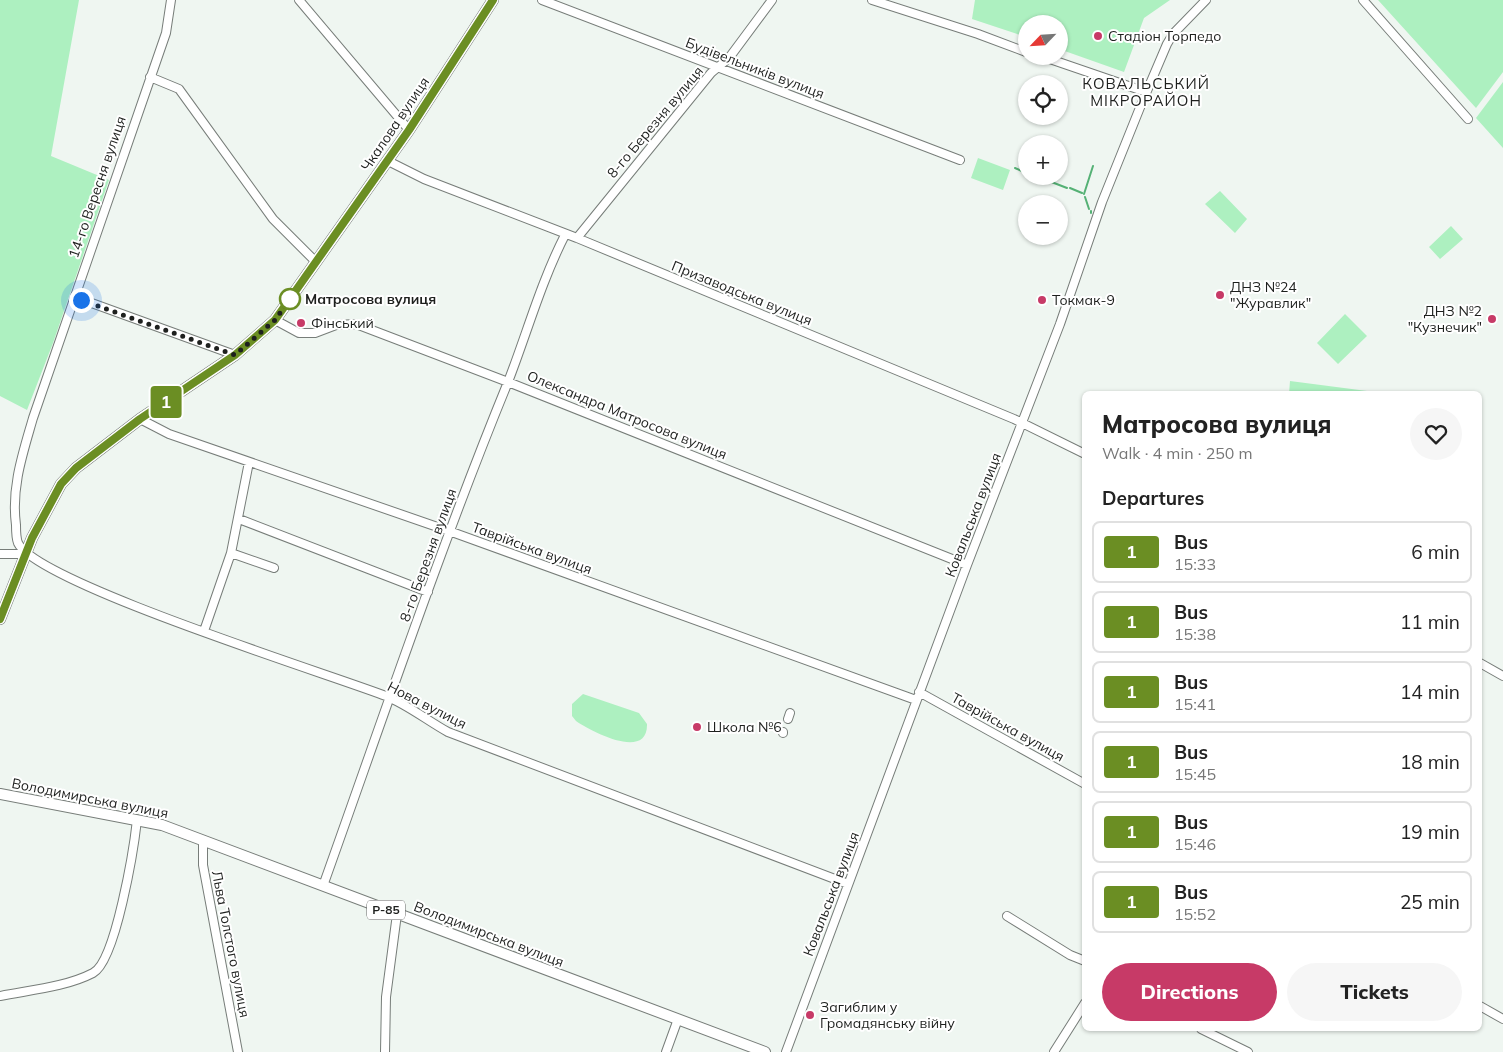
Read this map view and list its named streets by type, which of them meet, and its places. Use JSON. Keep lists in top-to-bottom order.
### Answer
{
  "streets": {
    "main road": ["Чкалова вулиця", "Володимирська вулиця", "Р-85"],
    "street": [
      "Будівельників вулиця",
      "8-го Березня вулиця",
      "14-го Вересня вулиця",
      "Призаводська вулиця",
      "Олександра Матросова вулиця",
      "Ковальська вулиця",
      "Таврійська вулиця",
      "Нова вулиця",
      "Льва Толстого вулиця"
    ]
  },
  "crossings": [
    ["Будівельників вулиця", "8-го Березня вулиця"],
    ["8-го Березня вулиця", "Призаводська вулиця"],
    ["8-го Березня вулиця", "Олександра Матросова вулиця"],
    ["8-го Березня вулиця", "Таврійська вулиця"],
    ["8-го Березня вулиця", "Нова вулиця"],
    ["8-го Березня вулиця", "Володимирська вулиця"],
    ["Чкалова вулиця", "14-го Вересня вулиця"],
    ["Чкалова вулиця", "Призаводська вулиця"],
    ["Чкалова вулиця", "Олександра Матросова вулиця"],
    ["Чкалова вулиця", "Таврійська вулиця"],
    ["Чкалова вулиця", "Нова вулиця"],
    ["14-го Вересня вулиця", "Нова вулиця"],
    ["Призаводська вулиця", "Ковальська вулиця"],
    ["Олександра Матросова вулиця", "Ковальська вулиця"],
    ["Ковальська вулиця", "Таврійська вулиця"],
    ["Ковальська вулиця", "Нова вулиця"],
    ["Володимирська вулиця", "Льва Толстого вулиця"]
  ],
  "districts": ["КОВАЛЬСЬКИЙ МІКРОРАЙОН"],
  "places": [
    "Стадіон Торпедо",
    "ДНЗ №24 \"Журавлик\"",
    "Матросова вулиця",
    "Токмак-9",
    "ДНЗ №2 \"Кузнечик\"",
    "Фінський",
    "Школа №6",
    "Загиблим у Громадянську війну"
  ],
  "lines": ["bus line 1"],
  "north": "bottom left",
  "page": {
    "on_map": "1",
    "map_buttons": ["+", "−"],
    "heading": [
      ["Матросова вулиця", "Walk · 4 min · 250 m"],
      "Departures"
    ],
    "list": [
      {
        "mark": "1",
        "name": "Bus",
        "note": "15:33",
        "value": "6 min"
      },
      {
        "mark": "1",
        "name": "Bus",
        "note": "15:38",
        "value": "11 min"
      },
      {
        "mark": "1",
        "name": "Bus",
        "note": "15:41",
        "value": "14 min"
      },
      {
        "mark": "1",
        "name": "Bus",
        "note": "15:45",
        "value": "18 min"
      },
      {
        "mark": "1",
        "name": "Bus",
        "note": "15:46",
        "value": "19 min"
      },
      {
        "mark": "1",
        "name": "Bus",
        "note": "15:52",
        "value": "25 min"
      }
    ],
    "buttons": ["Directions", "Tickets"]
  }
}
